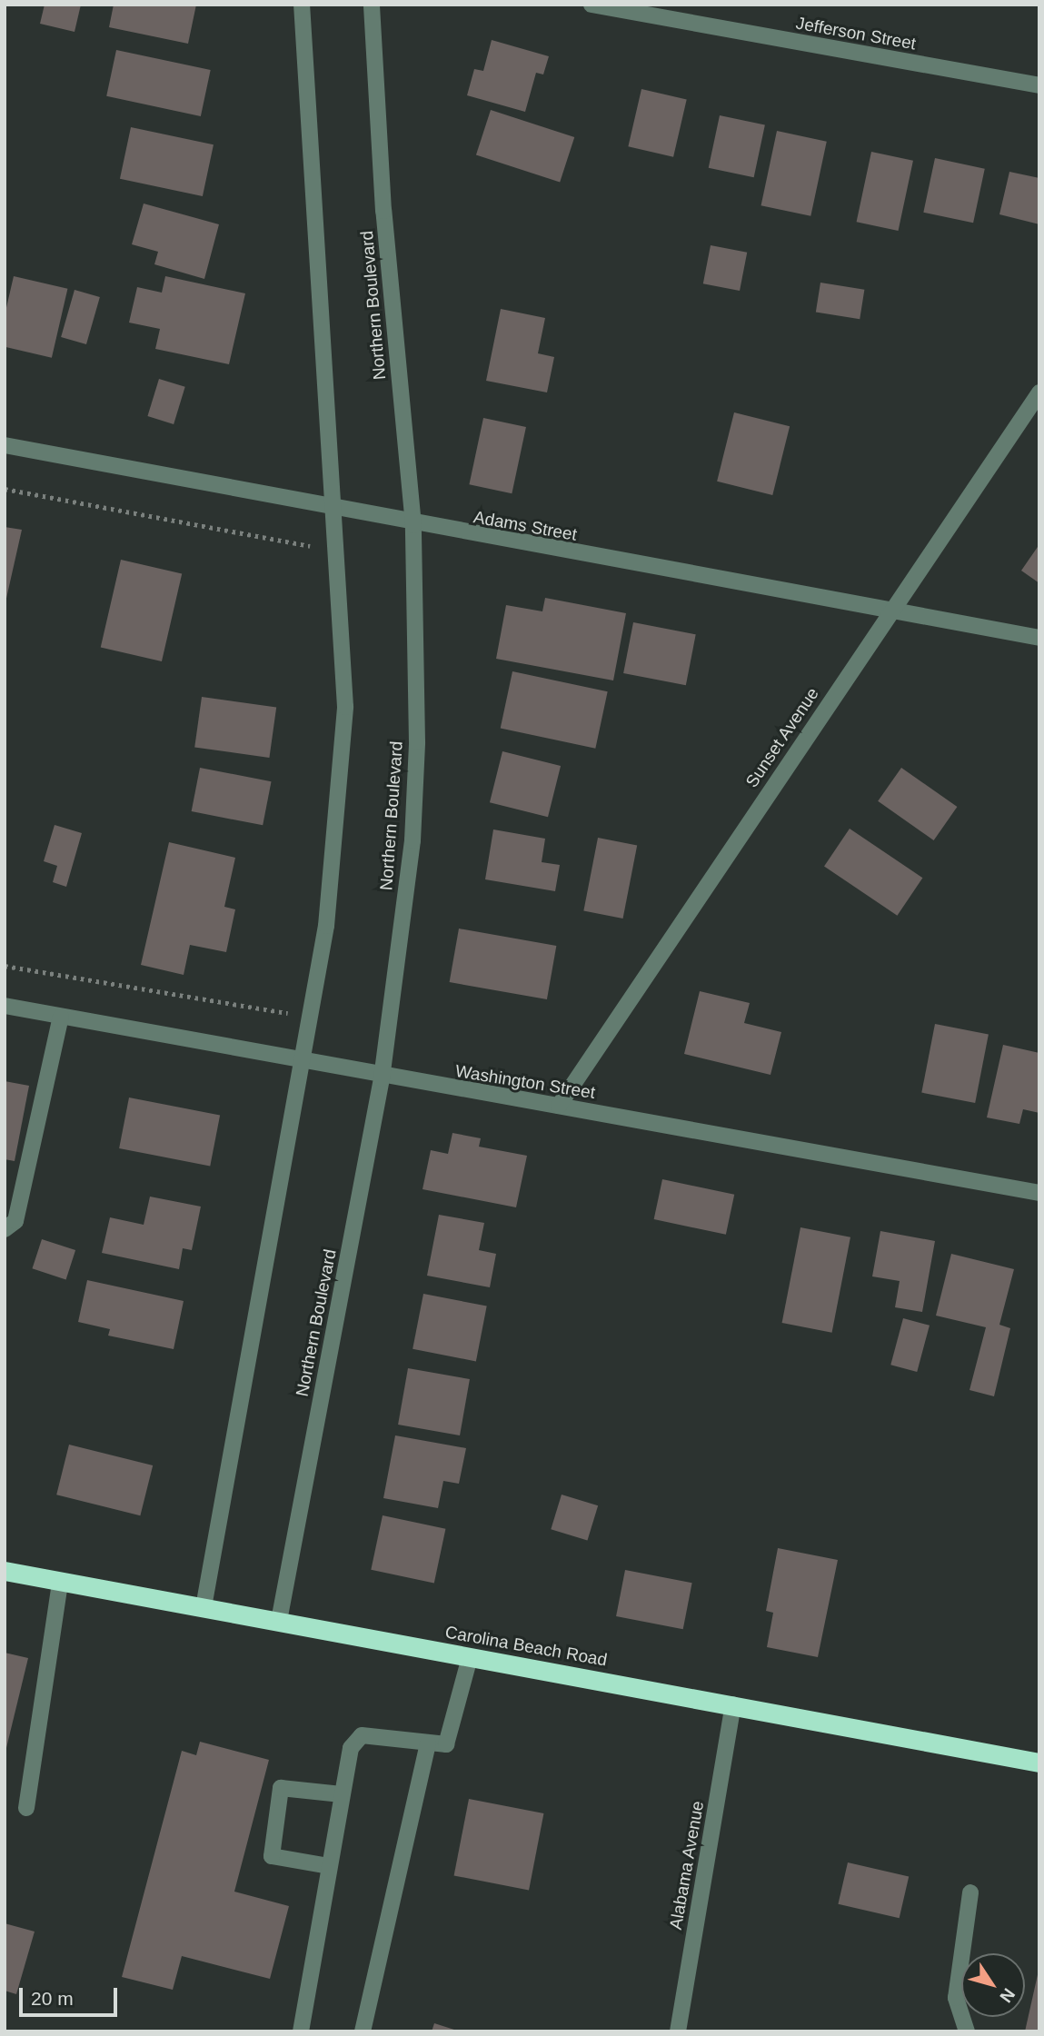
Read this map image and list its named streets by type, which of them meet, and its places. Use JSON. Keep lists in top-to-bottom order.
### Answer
{
  "streets": {
    "highway": ["Carolina Beach Road"],
    "street": [
      "Jefferson Street",
      "Northern Boulevard",
      "Adams Street",
      "Sunset Avenue",
      "Washington Street",
      "Alabama Avenue"
    ]
  },
  "crossings": [
    ["Northern Boulevard", "Adams Street"],
    ["Northern Boulevard", "Washington Street"],
    ["Northern Boulevard", "Carolina Beach Road"],
    ["Adams Street", "Sunset Avenue"],
    ["Sunset Avenue", "Washington Street"],
    ["Carolina Beach Road", "Alabama Avenue"]
  ],
  "scale_bar": "20 m",
  "north": "bottom right"
}
